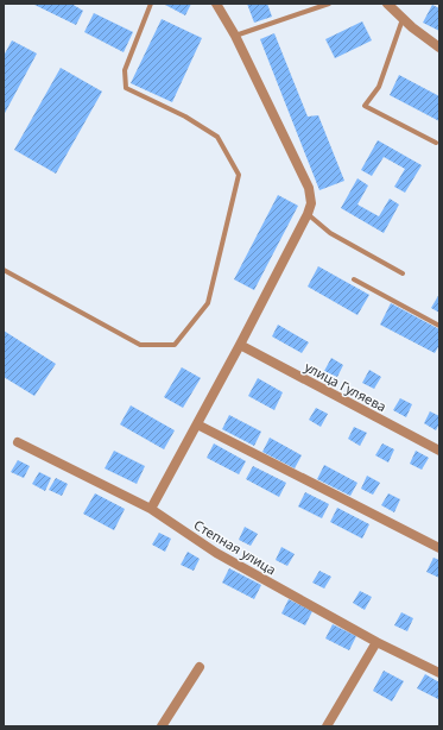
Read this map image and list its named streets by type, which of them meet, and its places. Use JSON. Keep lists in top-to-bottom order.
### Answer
{
  "streets": {
    "street": ["улица Гуляева", "Степная улица"]
  }
}
